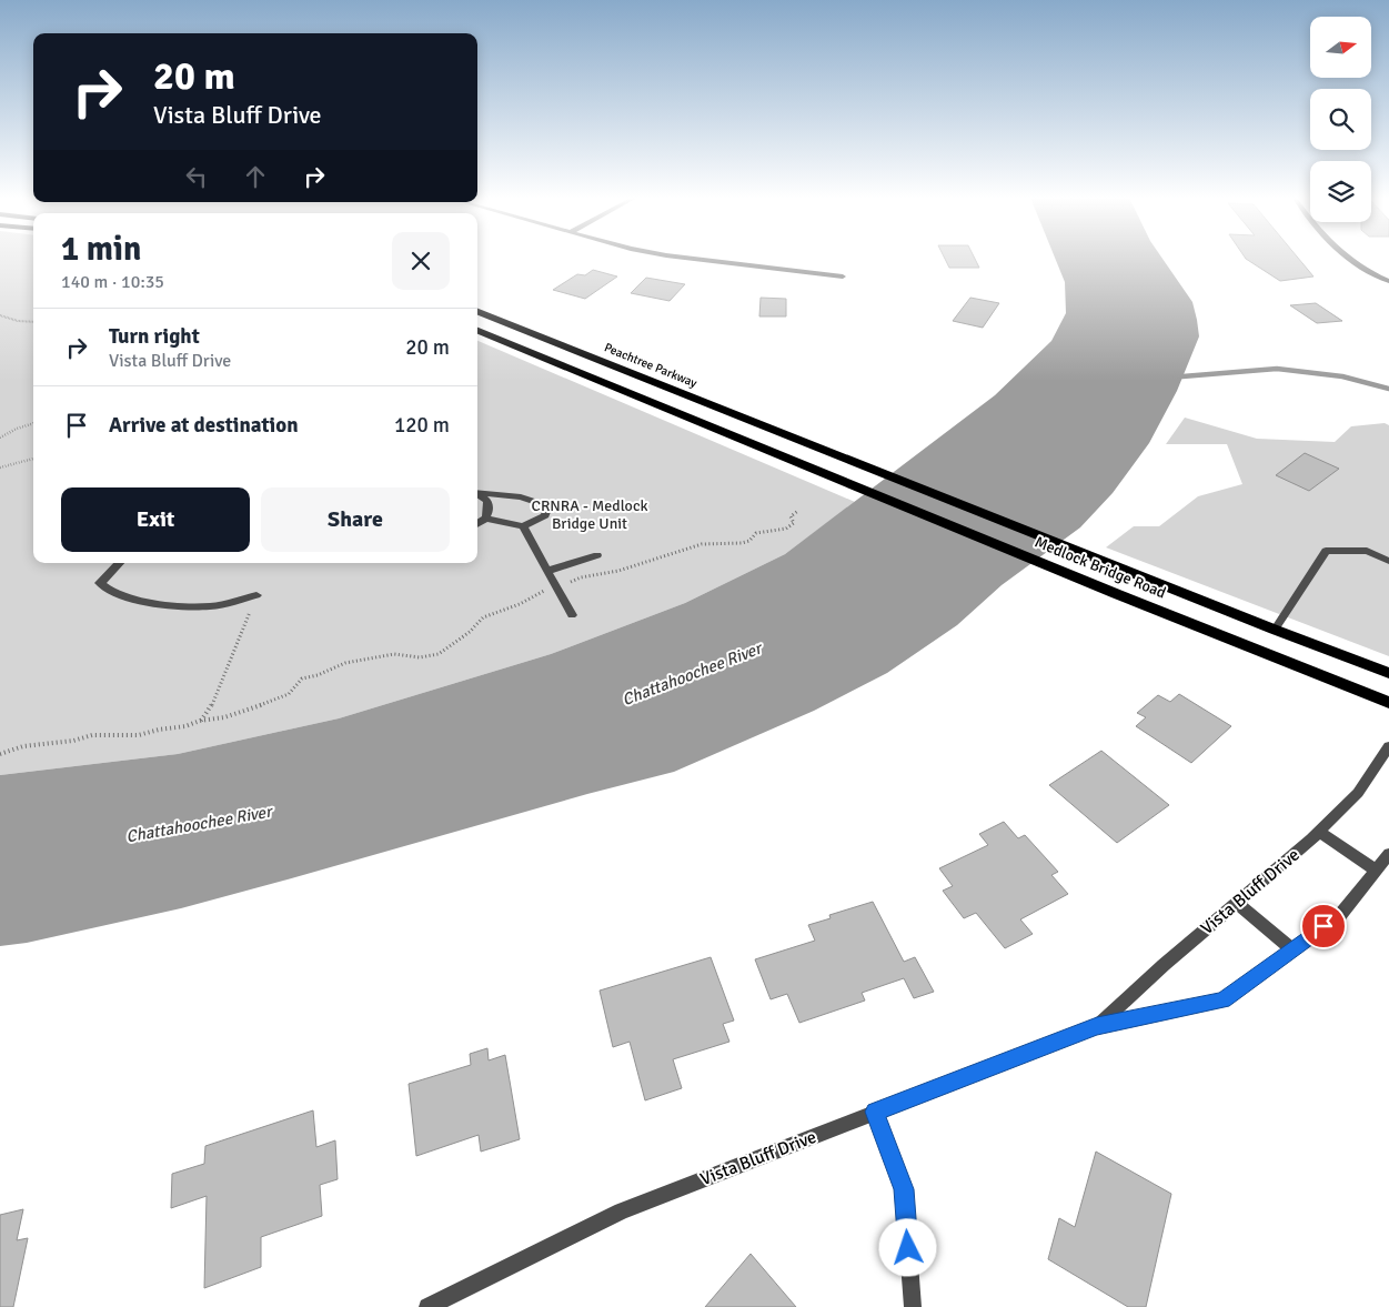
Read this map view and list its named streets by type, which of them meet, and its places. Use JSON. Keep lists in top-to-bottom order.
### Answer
{
  "streets": {
    "highway": ["Peachtree Parkway", "Medlock Bridge Road"],
    "street": ["Vista Bluff Drive"]
  },
  "crossings": [
    ["Peachtree Parkway", "Medlock Bridge Road"]
  ],
  "water": ["Chattahoochee River"],
  "parks": ["CRNRA - Medlock Bridge Unit"],
  "north": "right",
  "page": {
    "turn": ["20 m", "Vista Bluff Drive"],
    "heading": ["1 min", "140 m · 10:35"],
    "list": [
      {
        "name": "Turn right",
        "note": "Vista Bluff Drive",
        "value": "20 m"
      },
      {
        "name": "Arrive at destination",
        "value": "120 m"
      }
    ],
    "buttons": ["Exit", "Share"]
  }
}
